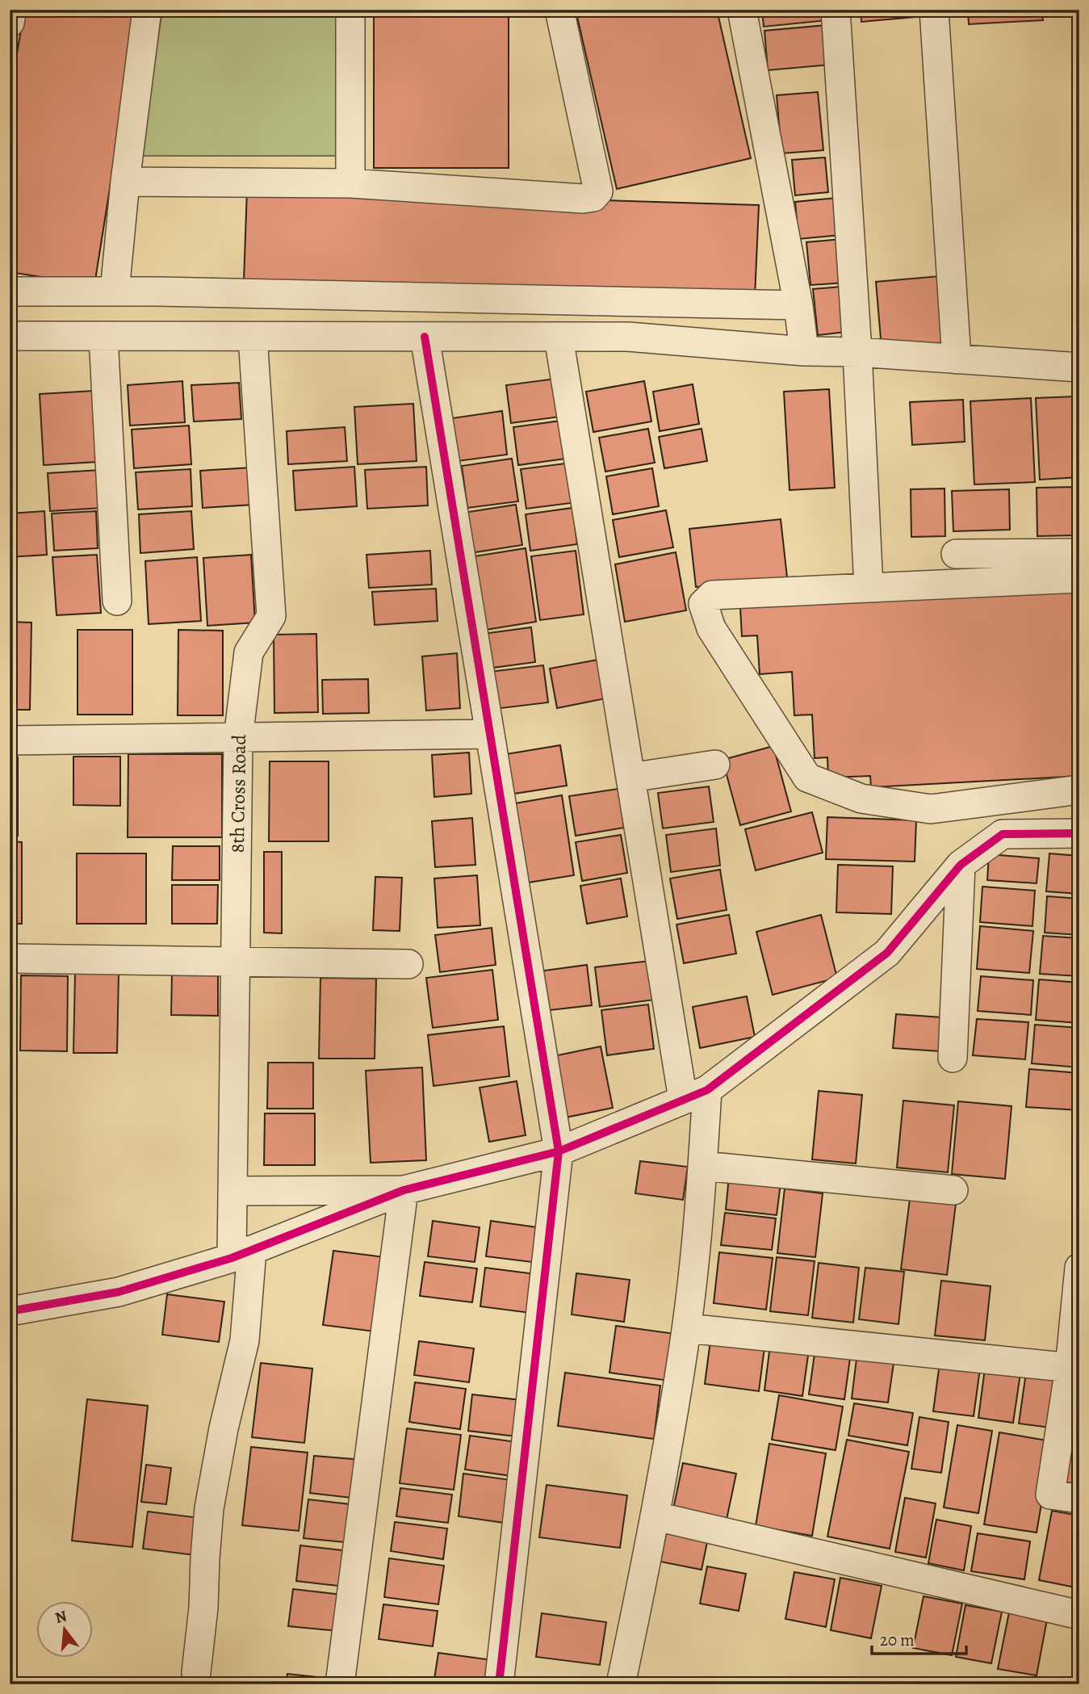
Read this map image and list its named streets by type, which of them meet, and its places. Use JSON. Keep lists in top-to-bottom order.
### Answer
{
  "streets": {
    "street": ["8th Cross Road"]
  },
  "scale_bar": "20 m",
  "north": "top"
}
